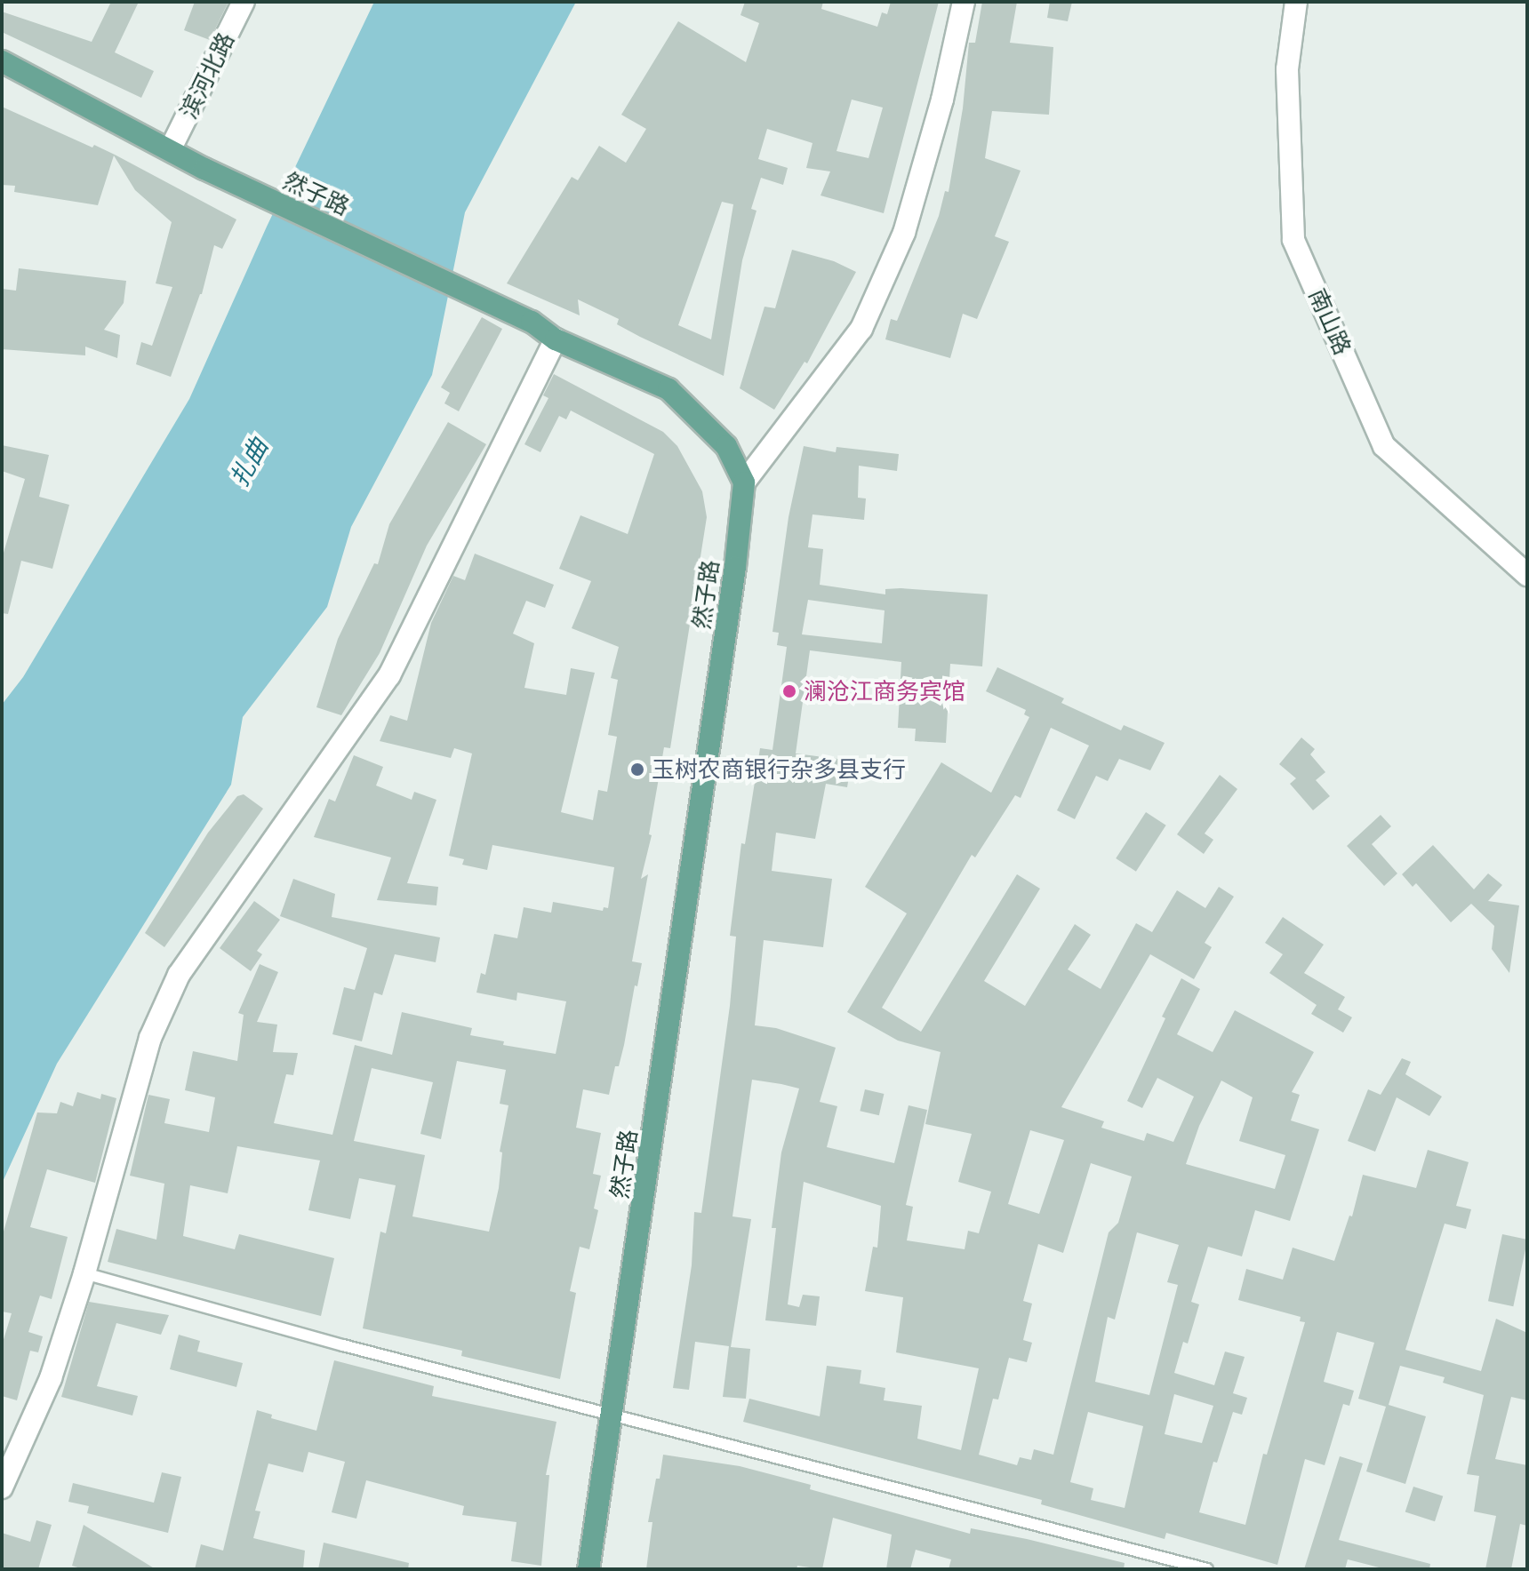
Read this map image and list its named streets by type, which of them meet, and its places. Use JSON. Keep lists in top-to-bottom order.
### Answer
{
  "streets": {
    "main road": ["然子路"],
    "street": ["滨河北路", "南山路"]
  },
  "crossings": [
    ["滨河北路", "然子路"]
  ],
  "water": ["扎曲"],
  "places": ["澜沧江商务宾馆", "玉树农商银行杂多县支行"]
}
